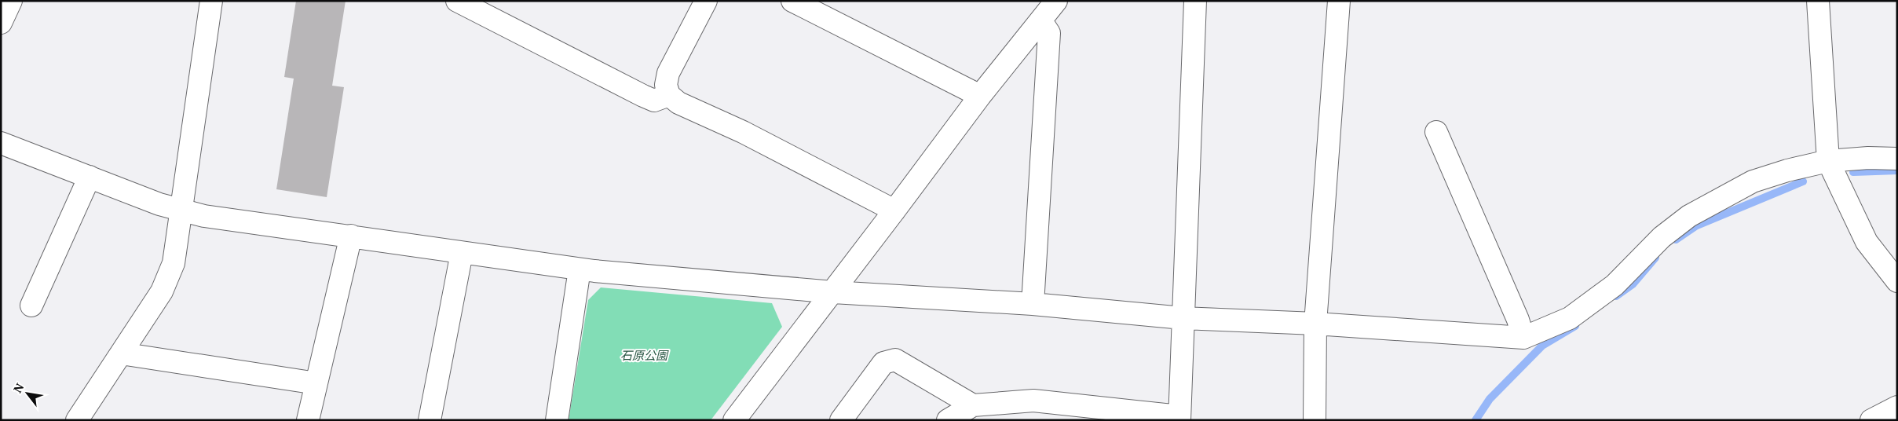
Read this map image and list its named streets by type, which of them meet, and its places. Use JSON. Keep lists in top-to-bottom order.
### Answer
{
  "parks": ["石原公園"],
  "north": "top left"
}
